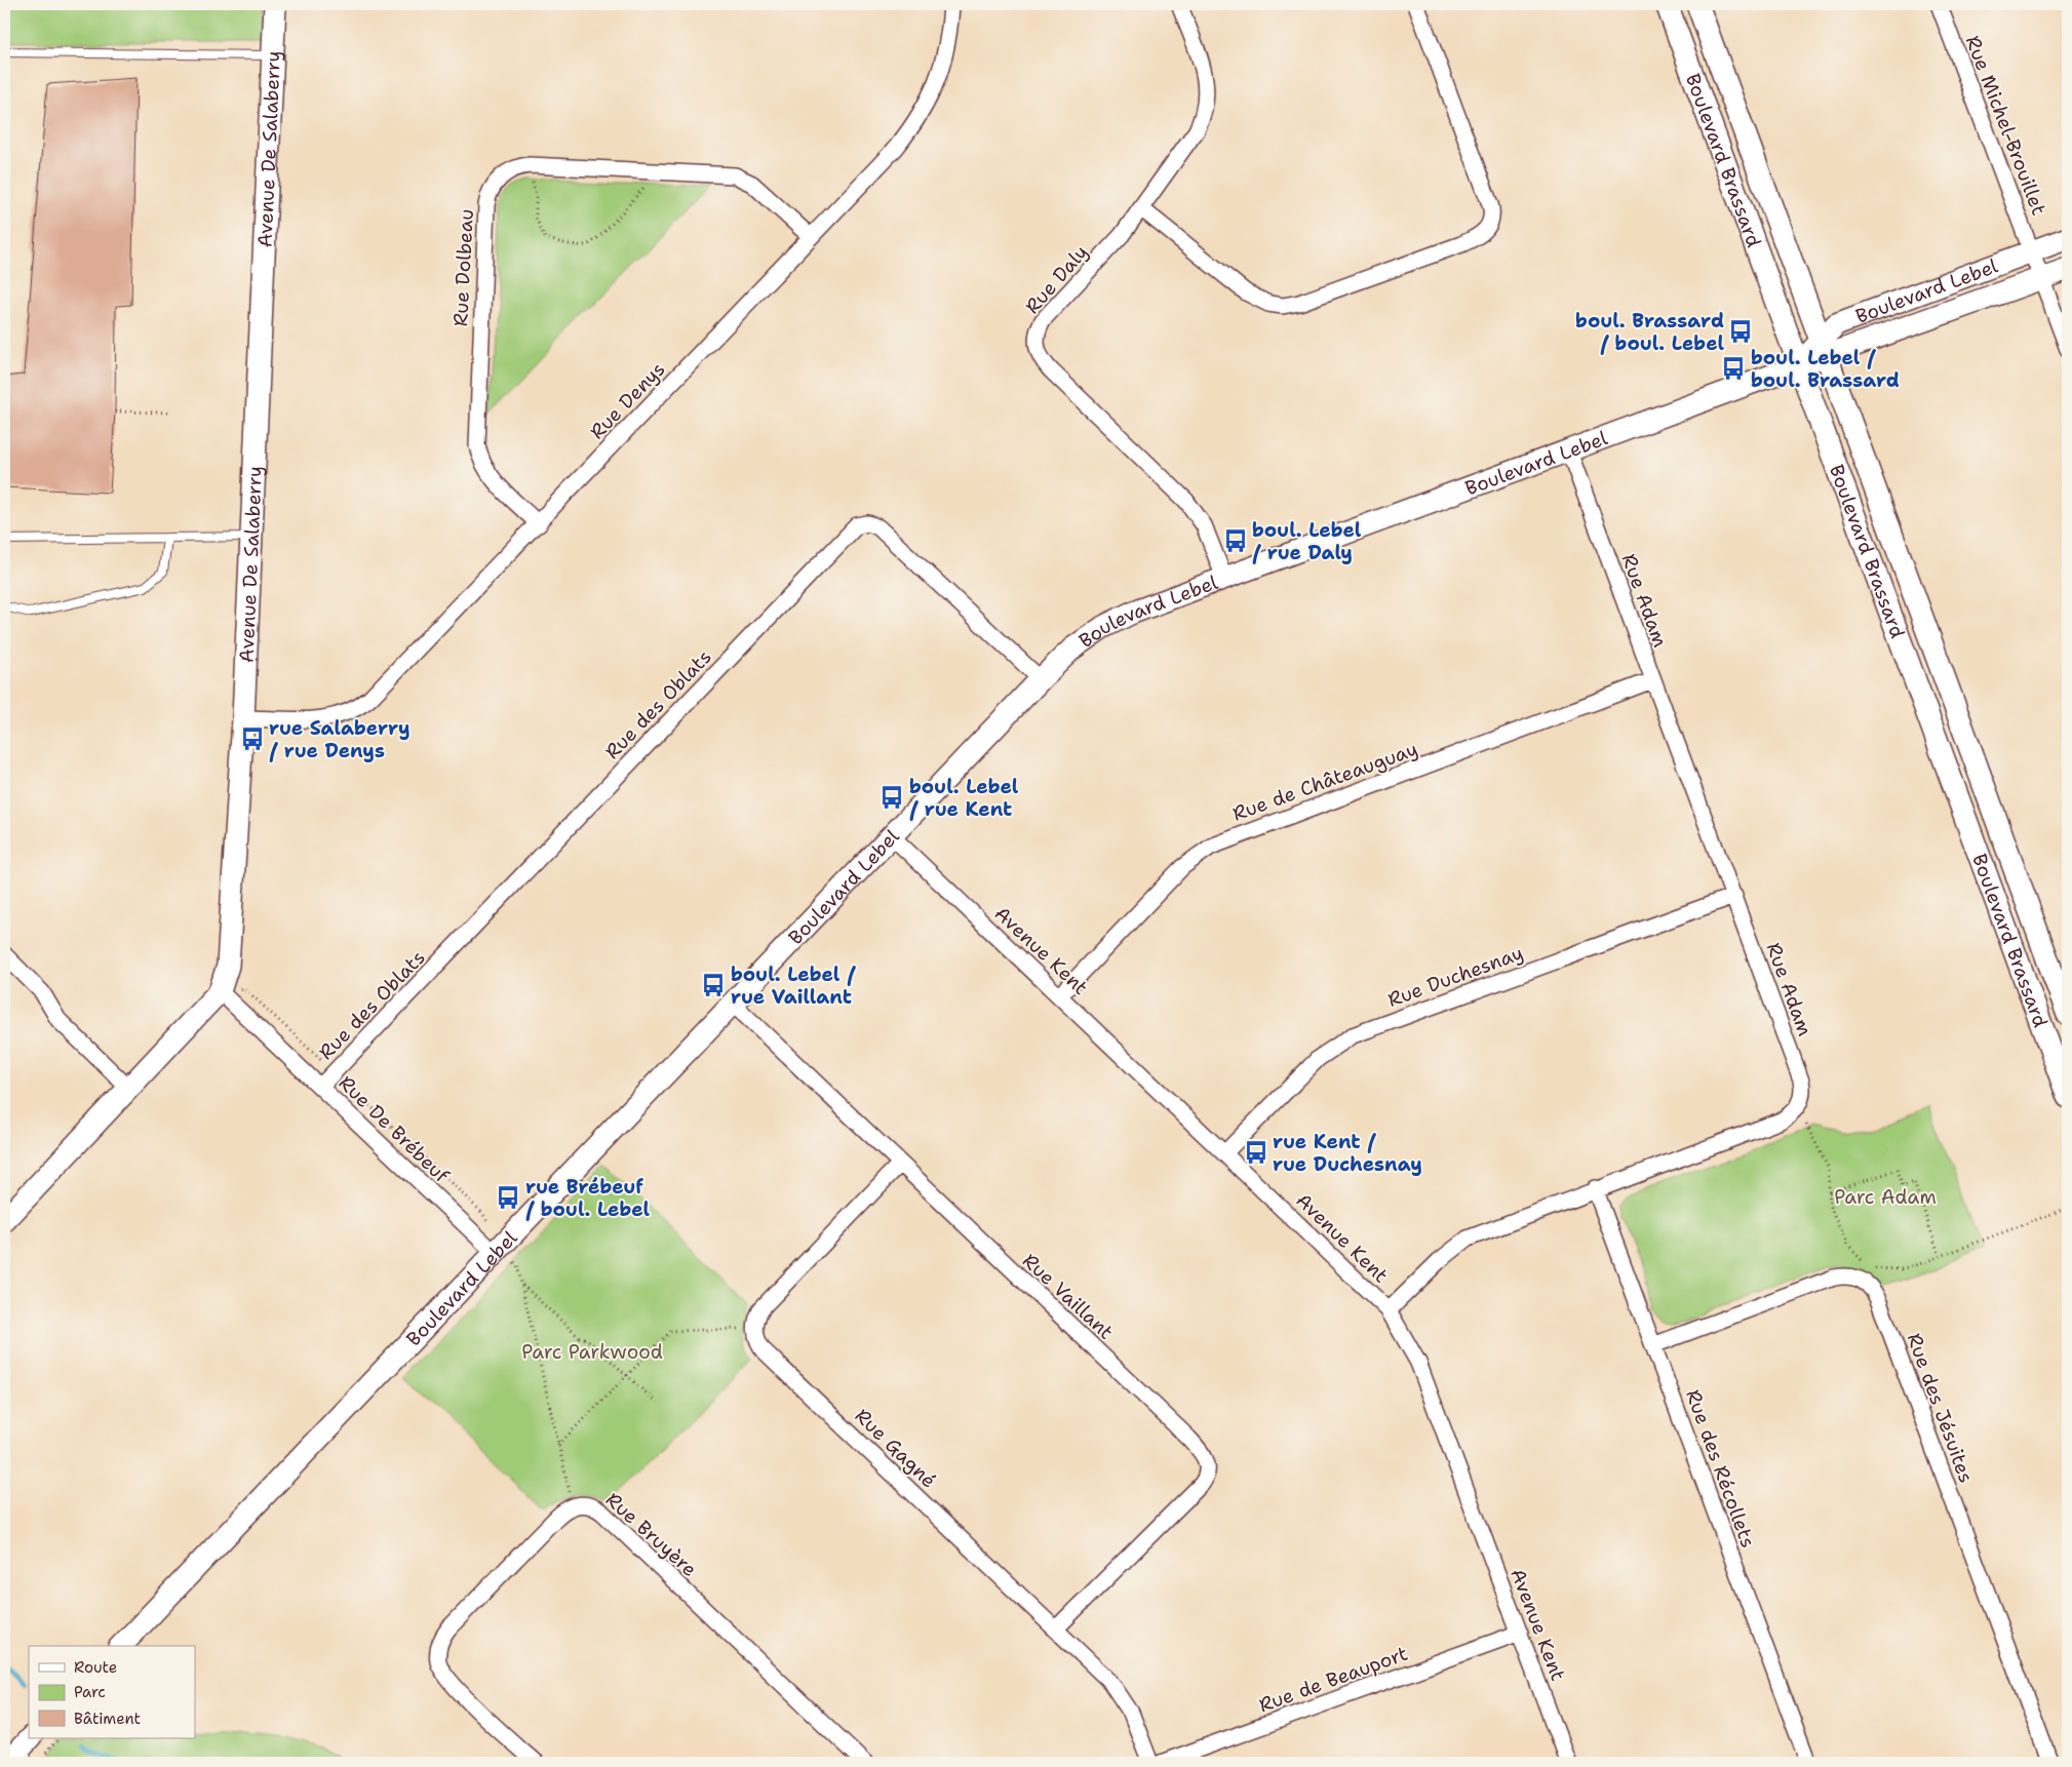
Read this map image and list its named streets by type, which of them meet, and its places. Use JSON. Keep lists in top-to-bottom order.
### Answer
{
  "streets": {
    "street": [
      "Rue Michel-Brouillet",
      "Avenue De Salaberry",
      "Boulevard Brassard",
      "Rue Dolbeau",
      "Rue Daly",
      "Boulevard Lebel",
      "Rue Denys",
      "Rue Adam",
      "Rue des Oblats",
      "Rue de Châteauguay",
      "Avenue Kent",
      "Rue Duchesnay",
      "Rue De Brébeuf",
      "Rue Vaillant",
      "Rue des Jésuites",
      "Rue Gagné",
      "Rue des Récollets",
      "Rue Bruyère",
      "Rue de Beauport"
    ]
  },
  "crossings": [
    ["Rue Michel-Brouillet", "Boulevard Lebel"],
    ["Avenue De Salaberry", "Rue Denys"],
    ["Avenue De Salaberry", "Rue De Brébeuf"],
    ["Boulevard Brassard", "Boulevard Lebel"],
    ["Rue Dolbeau", "Rue Denys"],
    ["Rue Daly", "Boulevard Lebel"],
    ["Boulevard Lebel", "Rue Adam"],
    ["Boulevard Lebel", "Rue des Oblats"],
    ["Boulevard Lebel", "Avenue Kent"],
    ["Boulevard Lebel", "Rue De Brébeuf"],
    ["Boulevard Lebel", "Rue Vaillant"],
    ["Rue Adam", "Rue de Châteauguay"],
    ["Rue Adam", "Avenue Kent"],
    ["Rue Adam", "Rue Duchesnay"],
    ["Rue Adam", "Rue des Récollets"],
    ["Rue des Oblats", "Rue De Brébeuf"],
    ["Rue de Châteauguay", "Avenue Kent"],
    ["Avenue Kent", "Rue Duchesnay"],
    ["Avenue Kent", "Rue de Beauport"],
    ["Rue Vaillant", "Rue Gagné"],
    ["Rue des Jésuites", "Rue des Récollets"]
  ],
  "parks": ["Parc Adam", "Parc Parkwood"],
  "places": {
    "bus stop": [
      "boul. Brassard / boul. Lebel",
      "boul. Lebel / boul. Brassard",
      "boul. Lebel / rue Daly",
      "rue Salaberry / rue Denys",
      "boul. Lebel / rue Kent",
      "boul. Lebel / rue Vaillant",
      "rue Kent / rue Duchesnay",
      "rue Brébeuf / boul. Lebel"
    ]
  },
  "legend": ["Route", "Parc", "Bâtiment"]
}
